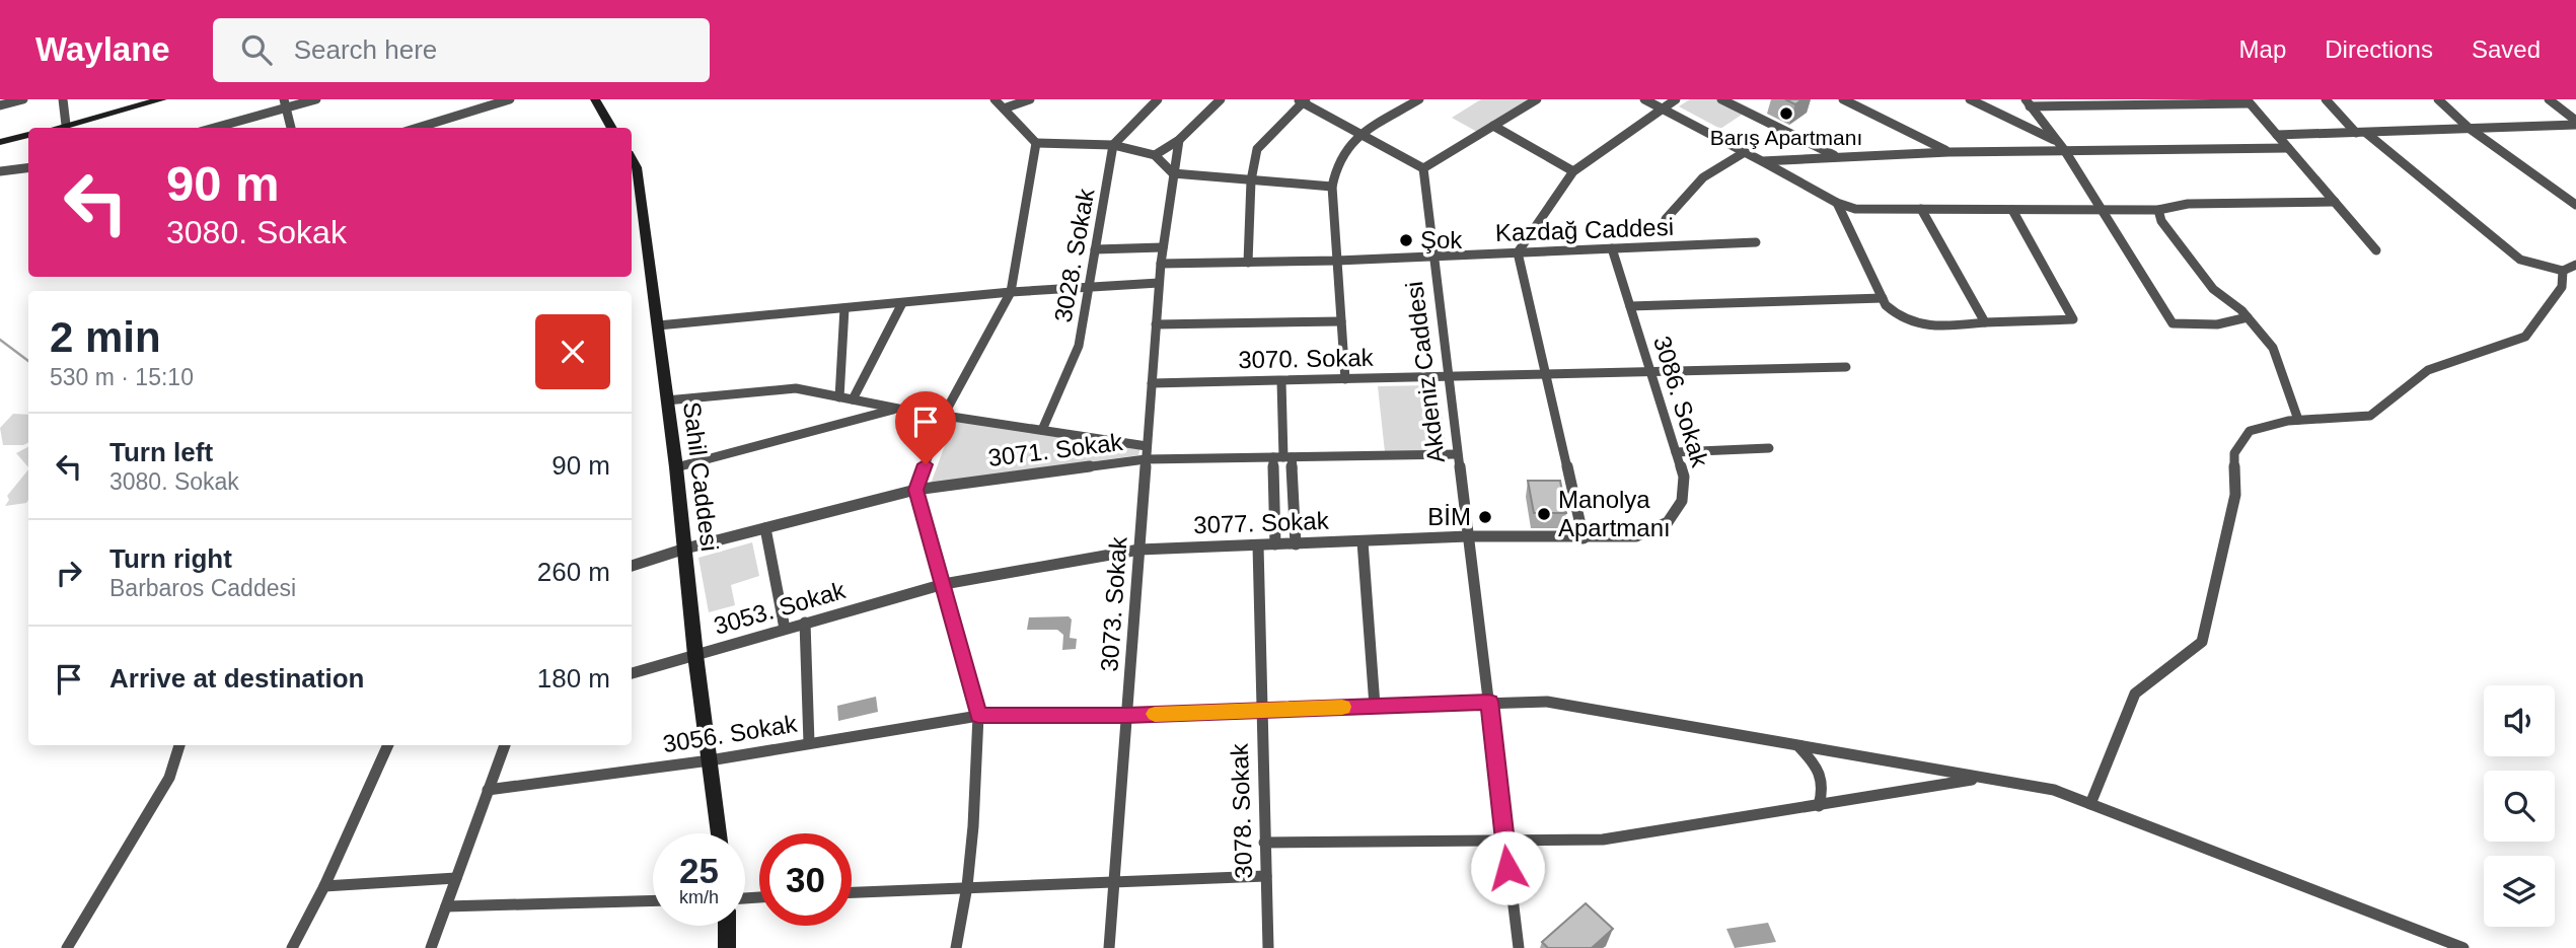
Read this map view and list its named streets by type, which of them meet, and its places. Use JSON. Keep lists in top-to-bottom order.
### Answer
{
  "streets": {
    "street": [
      "Kazdağ Caddesi",
      "3028. Sokak",
      "3070. Sokak",
      "Akdeniz Caddesi",
      "3086. Sokak",
      "3071. Sokak",
      "Sahil Caddesi",
      "3077. Sokak",
      "3073. Sokak",
      "3053. Sokak",
      "3056. Sokak",
      "3078. Sokak"
    ]
  },
  "crossings": [
    ["Kazdağ Caddesi", "Akdeniz Caddesi"],
    ["Kazdağ Caddesi", "3086. Sokak"],
    ["Kazdağ Caddesi", "3073. Sokak"],
    ["3070. Sokak", "Akdeniz Caddesi"],
    ["3070. Sokak", "3086. Sokak"],
    ["3070. Sokak", "3073. Sokak"],
    ["Akdeniz Caddesi", "3071. Sokak"],
    ["Akdeniz Caddesi", "3077. Sokak"],
    ["Akdeniz Caddesi", "3056. Sokak"],
    ["3086. Sokak", "3077. Sokak"],
    ["3071. Sokak", "Sahil Caddesi"],
    ["3071. Sokak", "3073. Sokak"],
    ["Sahil Caddesi", "3053. Sokak"],
    ["Sahil Caddesi", "3056. Sokak"],
    ["3077. Sokak", "3073. Sokak"],
    ["3077. Sokak", "3053. Sokak"],
    ["3077. Sokak", "3078. Sokak"],
    ["3073. Sokak", "3056. Sokak"],
    ["3056. Sokak", "3078. Sokak"]
  ],
  "places": [
    "Barış Apartmanı",
    "Şok",
    "Manolya Apartmanı",
    "BİM"
  ],
  "page": {
    "header": "Waylane",
    "search": "Search here",
    "nav": ["Map", "Directions", "Saved"],
    "turn": ["90 m", "3080. Sokak"],
    "heading": ["2 min", "530 m · 15:10"],
    "list": [
      {
        "name": "Turn left",
        "note": "3080. Sokak",
        "value": "90 m"
      },
      {
        "name": "Turn right",
        "note": "Barbaros Caddesi",
        "value": "260 m"
      },
      {
        "name": "Arrive at destination",
        "value": "180 m"
      }
    ],
    "speed": "25 km/h",
    "limit": "30"
  }
}
